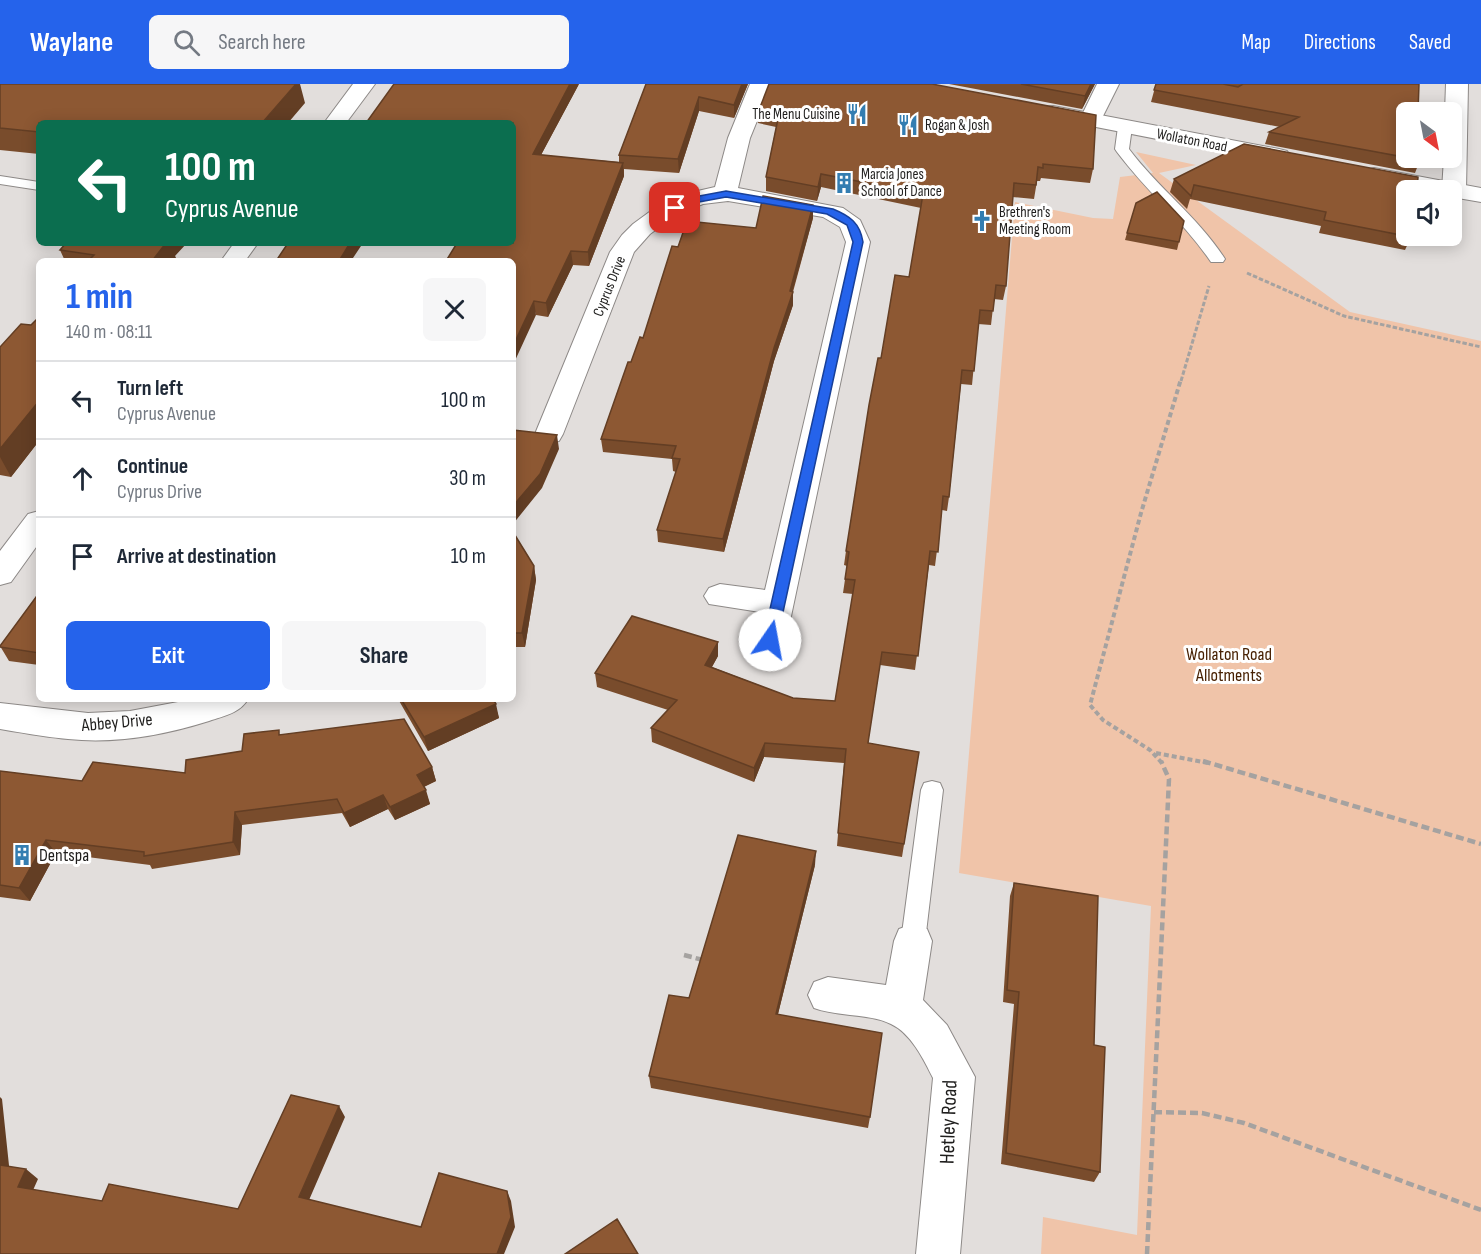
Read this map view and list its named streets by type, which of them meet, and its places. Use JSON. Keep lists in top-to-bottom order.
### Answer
{
  "streets": {
    "street": [
      "Wollaton Road",
      "Cyprus Drive",
      "Abbey Drive",
      "Hetley Road"
    ]
  },
  "parks": ["Wollaton Road Allotments"],
  "places": {
    "restaurant": ["The Menu Cuisine", "Rogan & Josh"],
    "building": ["Marcia Jones School of Dance", "Dentspa"],
    "church": ["Brethren's Meeting Room"]
  },
  "north": "bottom right",
  "page": {
    "header": "Waylane",
    "search": "Search here",
    "nav": ["Map", "Directions", "Saved"],
    "turn": ["100 m", "Cyprus Avenue"],
    "heading": ["1 min", "140 m · 08:11"],
    "list": [
      {
        "name": "Turn left",
        "note": "Cyprus Avenue",
        "value": "100 m"
      },
      {
        "name": "Continue",
        "note": "Cyprus Drive",
        "value": "30 m"
      },
      {
        "name": "Arrive at destination",
        "value": "10 m"
      }
    ],
    "buttons": ["Exit", "Share"]
  }
}
